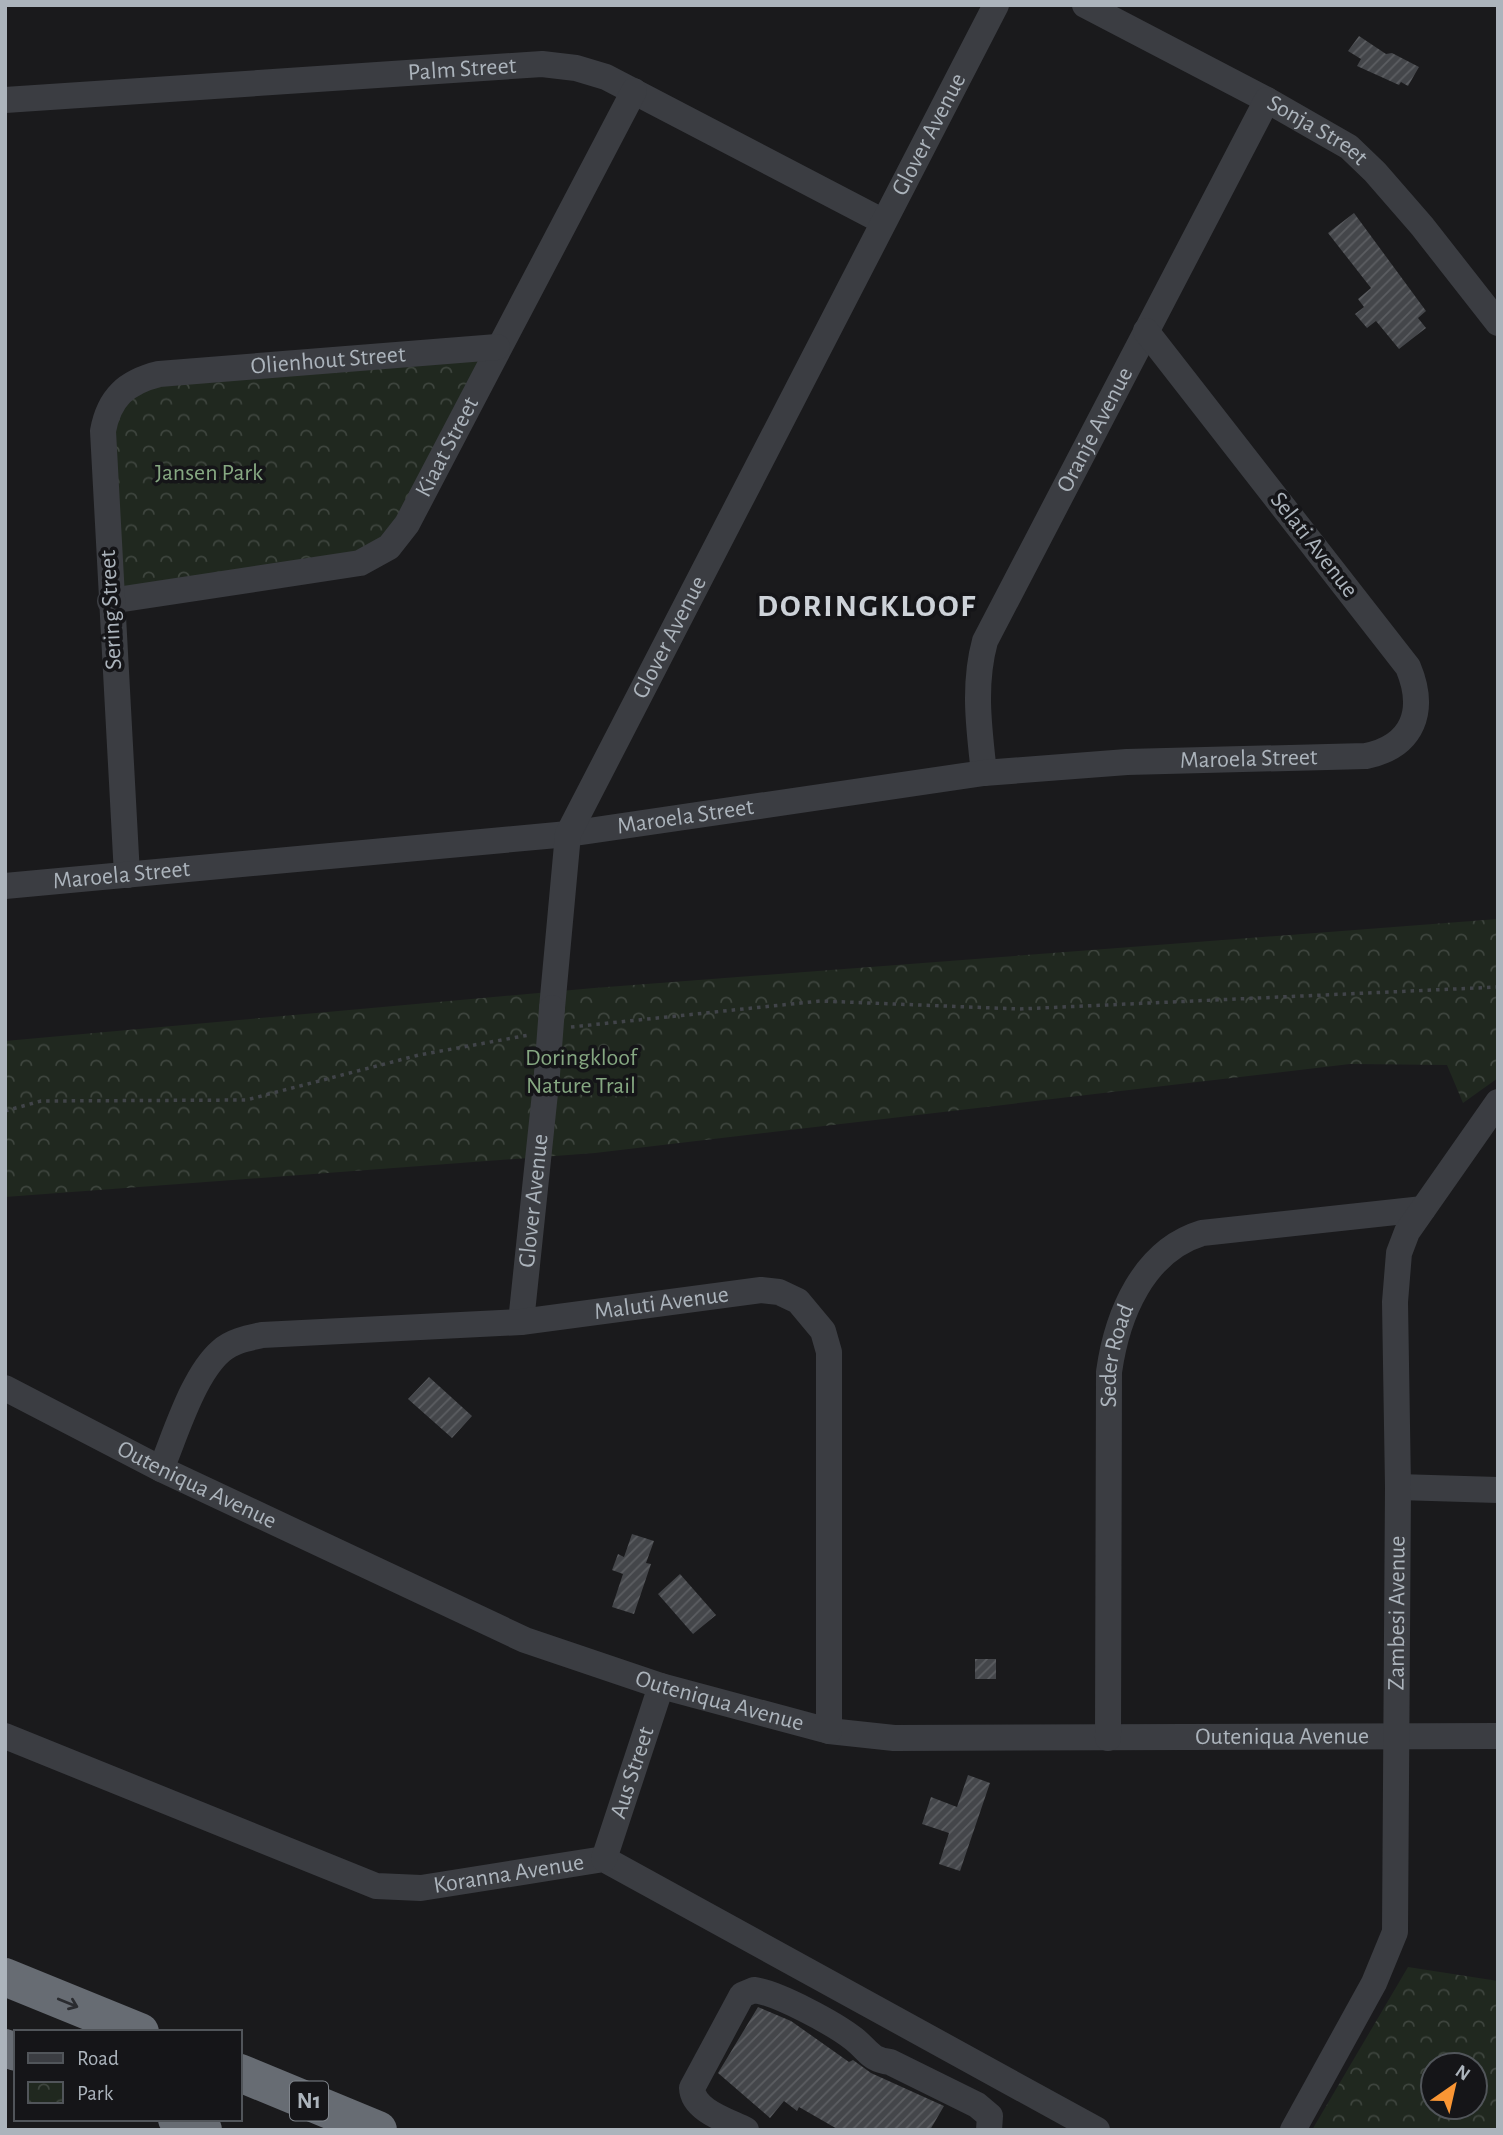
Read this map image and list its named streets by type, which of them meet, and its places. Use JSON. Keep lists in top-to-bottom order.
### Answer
{
  "streets": {
    "highway": ["N1"],
    "street": [
      "Palm Street",
      "Glover Avenue",
      "Sonja Street",
      "Olienhout Street",
      "Oranje Avenue",
      "Kiaat Street",
      "Selati Avenue",
      "Sering Street",
      "Maroela Street",
      "Maluti Avenue",
      "Seder Road",
      "Outeniqua Avenue",
      "Zambesi Avenue",
      "Aus Street",
      "Koranna Avenue"
    ]
  },
  "crossings": [
    ["Palm Street", "Glover Avenue"],
    ["Palm Street", "Kiaat Street"],
    ["Glover Avenue", "Maroela Street"],
    ["Glover Avenue", "Maluti Avenue"],
    ["Sonja Street", "Oranje Avenue"],
    ["Olienhout Street", "Kiaat Street"],
    ["Olienhout Street", "Sering Street"],
    ["Oranje Avenue", "Selati Avenue"],
    ["Oranje Avenue", "Maroela Street"],
    ["Kiaat Street", "Sering Street"],
    ["Selati Avenue", "Maroela Street"],
    ["Sering Street", "Maroela Street"],
    ["Maluti Avenue", "Outeniqua Avenue"],
    ["Seder Road", "Outeniqua Avenue"],
    ["Seder Road", "Zambesi Avenue"],
    ["Outeniqua Avenue", "Zambesi Avenue"],
    ["Outeniqua Avenue", "Aus Street"],
    ["Aus Street", "Koranna Avenue"]
  ],
  "districts": ["DORINGKLOOF"],
  "parks": ["Jansen Park", "Doringkloof Nature Trail"],
  "legend": ["Road", "Park"],
  "north": "top right"
}
